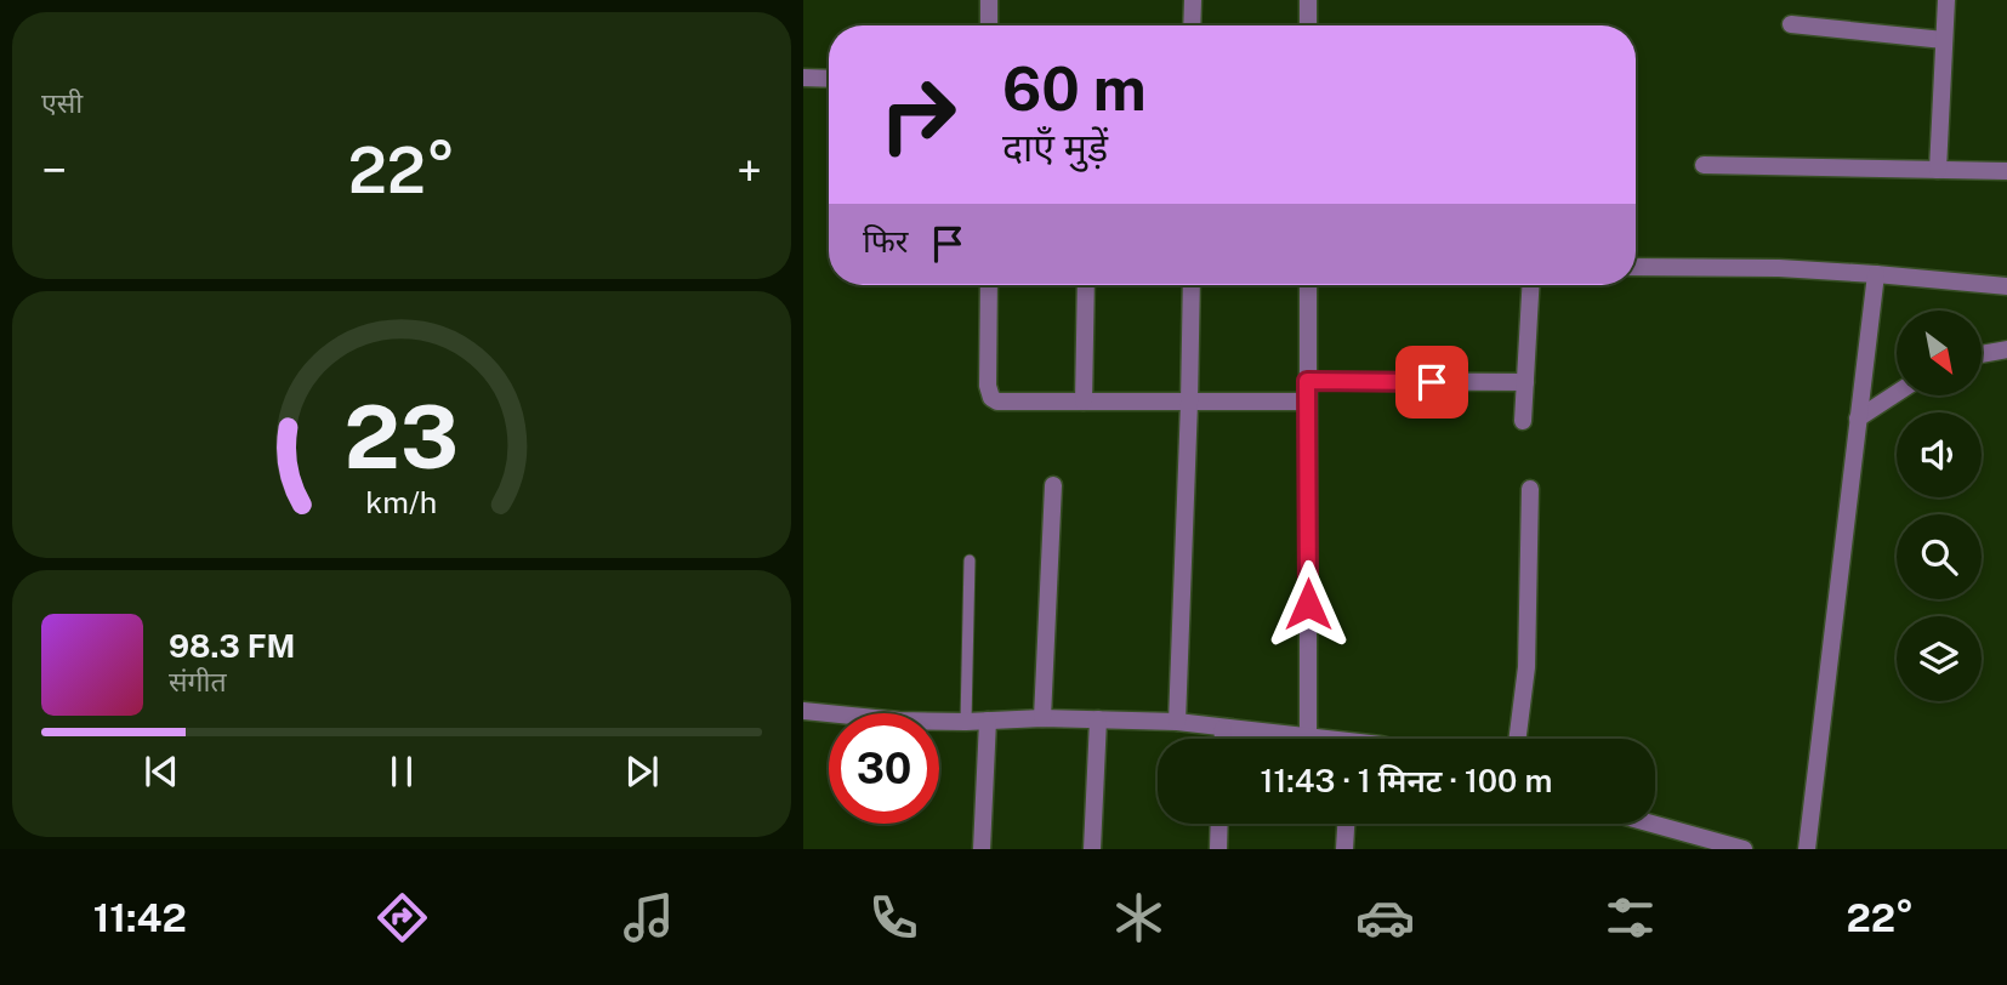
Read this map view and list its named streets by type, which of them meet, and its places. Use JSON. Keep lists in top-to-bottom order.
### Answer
{
  "north": "bottom right",
  "page": {
    "tile": "एसी",
    "turn": ["60 m", "दाएँ मुड़ें"],
    "heat": ["−", "22°", "+"],
    "then": "फिर",
    "song": ["98.3 FM", "संगीत"],
    "limit": "30",
    "trip": "11:43 · 1 मिनट · 100 m",
    "tabs": ["11:42", "22°"],
    "gauge": ["23", "km/h"]
  }
}
